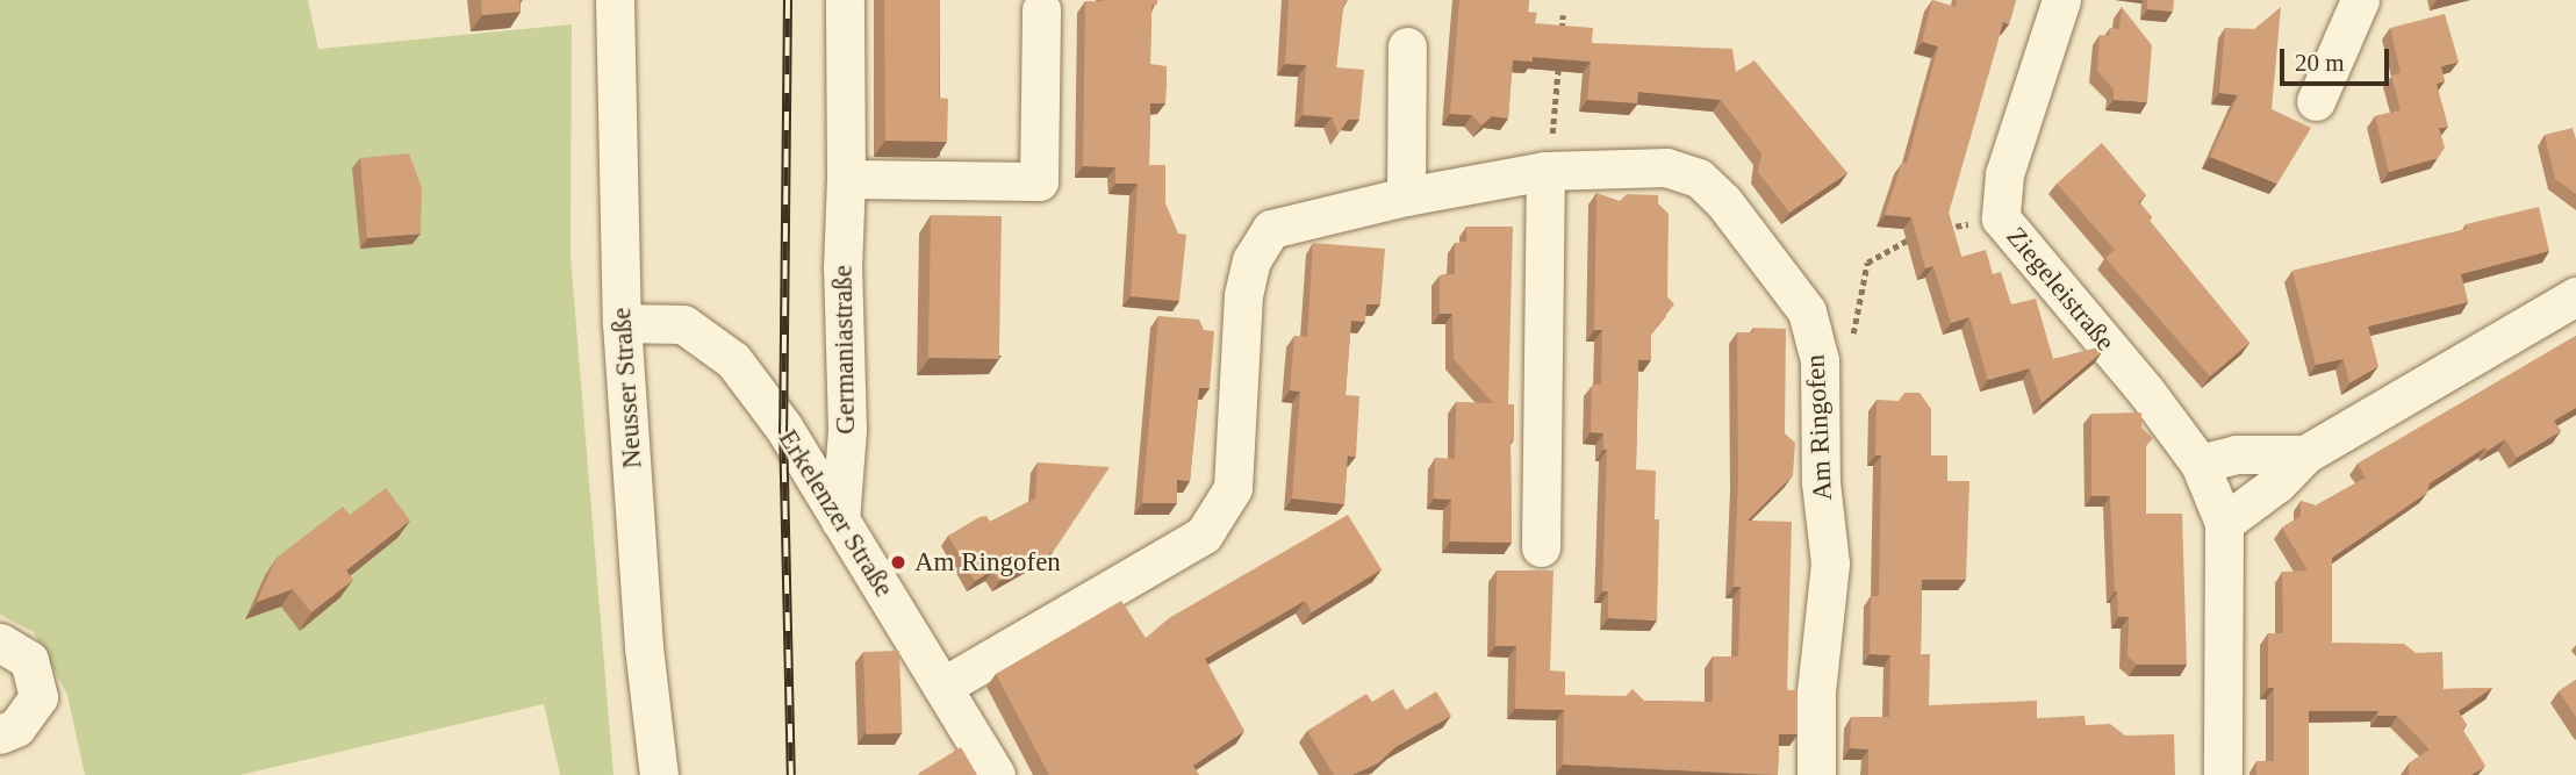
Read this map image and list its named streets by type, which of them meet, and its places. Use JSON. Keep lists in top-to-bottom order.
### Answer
{
  "streets": {
    "street": [
      "Ziegeleistraße",
      "Germaniastraße",
      "Neusser Straße",
      "Am Ringofen",
      "Erkelenzer Straße"
    ]
  },
  "crossings": [
    ["Germaniastraße", "Erkelenzer Straße"],
    ["Neusser Straße", "Erkelenzer Straße"],
    ["Am Ringofen", "Erkelenzer Straße"]
  ],
  "places": ["Am Ringofen"],
  "scale_bar": "20 m"
}
